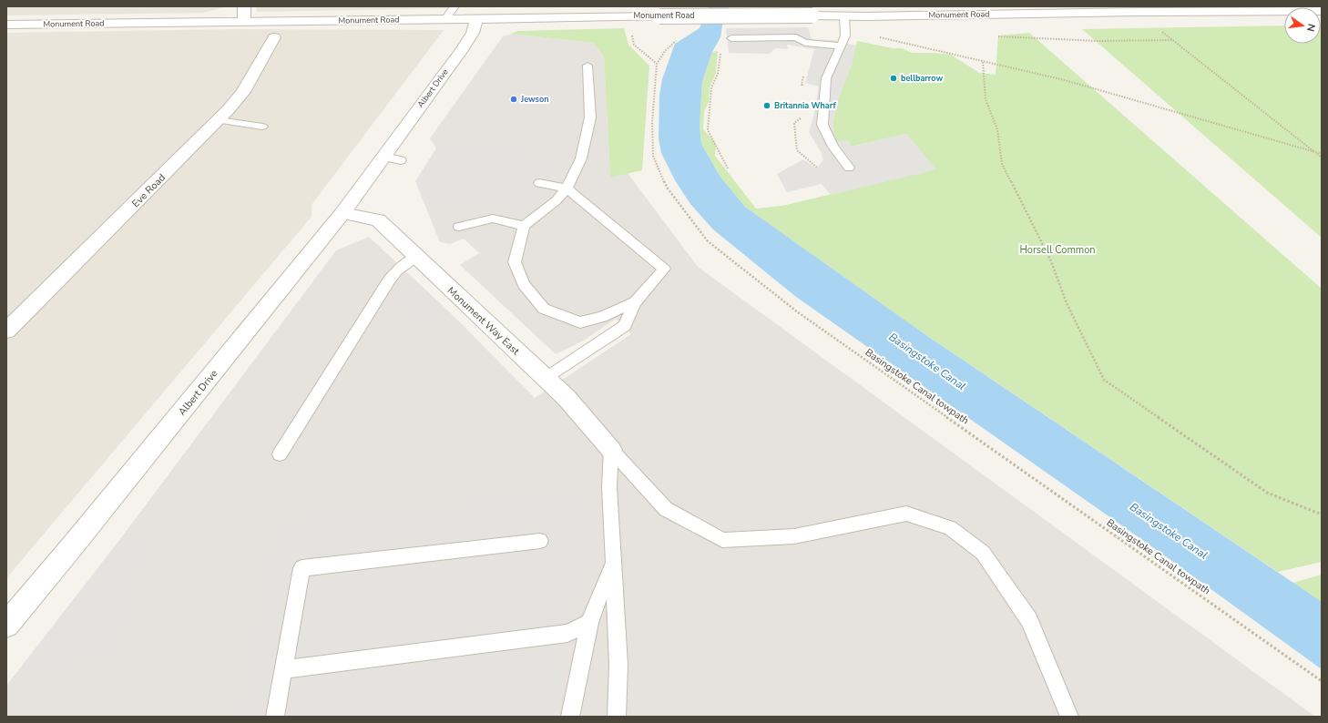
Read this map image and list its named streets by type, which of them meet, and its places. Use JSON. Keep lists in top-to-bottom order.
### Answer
{
  "streets": {
    "street": [
      "Monument Road",
      "Albert Drive",
      "Eve Road",
      "Monument Way East"
    ],
    "path": ["Basingstoke Canal towpath"]
  },
  "crossings": [
    ["Monument Road", "Albert Drive"],
    ["Albert Drive", "Monument Way East"]
  ],
  "water": ["Basingstoke Canal"],
  "parks": ["Horsell Common"],
  "places": ["bellbarrow", "Jewson", "Britannia Wharf"],
  "north": "right"
}
